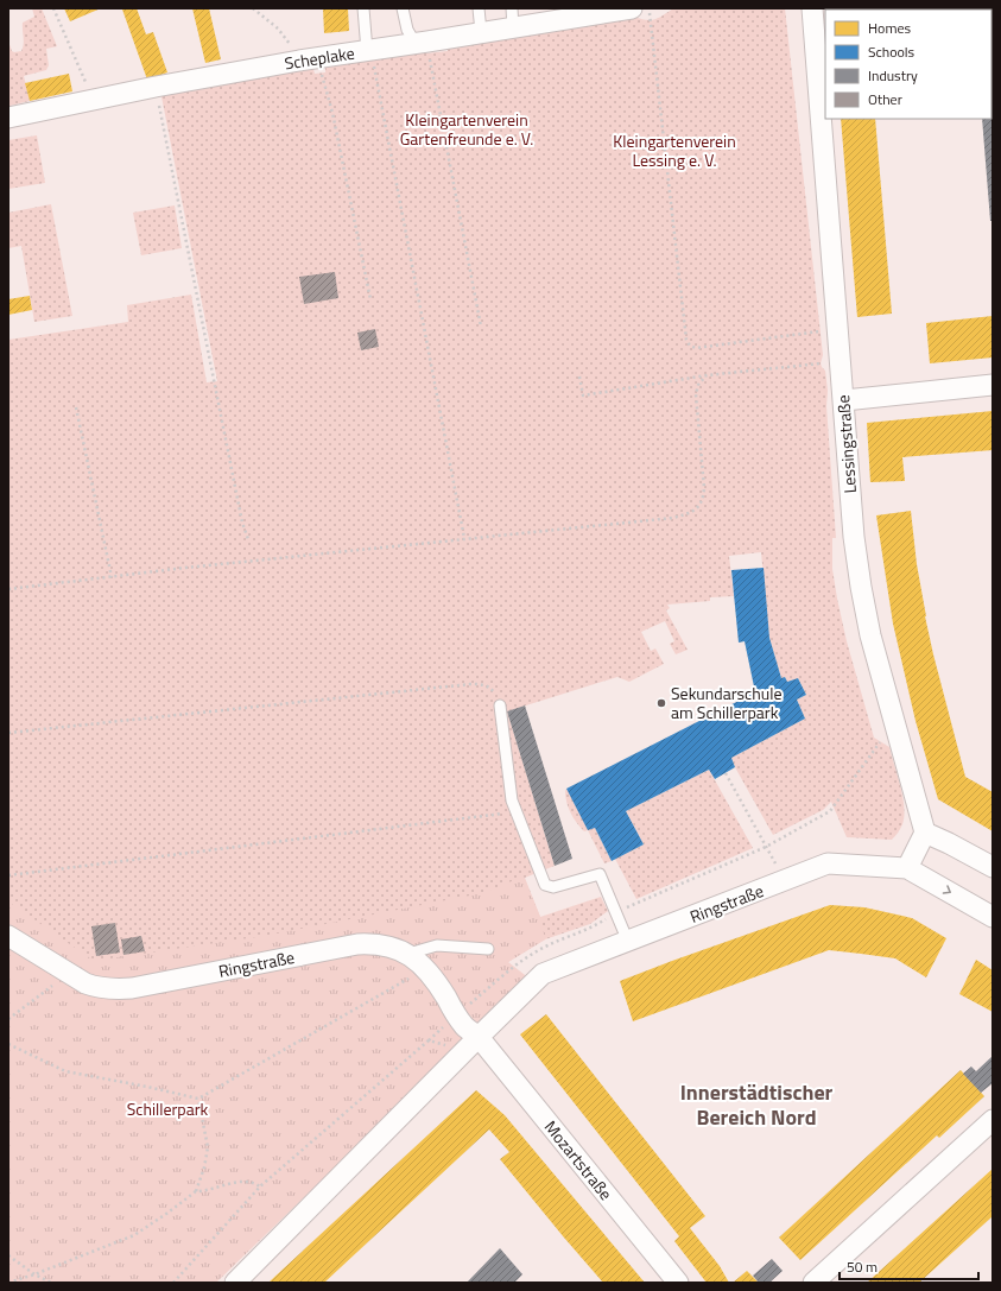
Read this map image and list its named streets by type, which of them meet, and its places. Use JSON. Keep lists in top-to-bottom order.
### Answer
{
  "streets": {
    "street": [
      "Scheplake",
      "Lessingstraße",
      "Ringstraße",
      "Mozartstraße"
    ]
  },
  "crossings": [
    ["Ringstraße", "Mozartstraße"]
  ],
  "districts": ["Innerstädtischer Bereich Nord"],
  "parks": ["Kleingartenverein Gartenfreunde e. V.", "Kleingartenverein Lessing e. V.", "Schillerpark"],
  "places": ["Sekundarschule am Schillerpark"],
  "legend": [
    "Homes",
    "Schools",
    "Industry",
    "Other"
  ],
  "scale_bar": "50 m"
}
